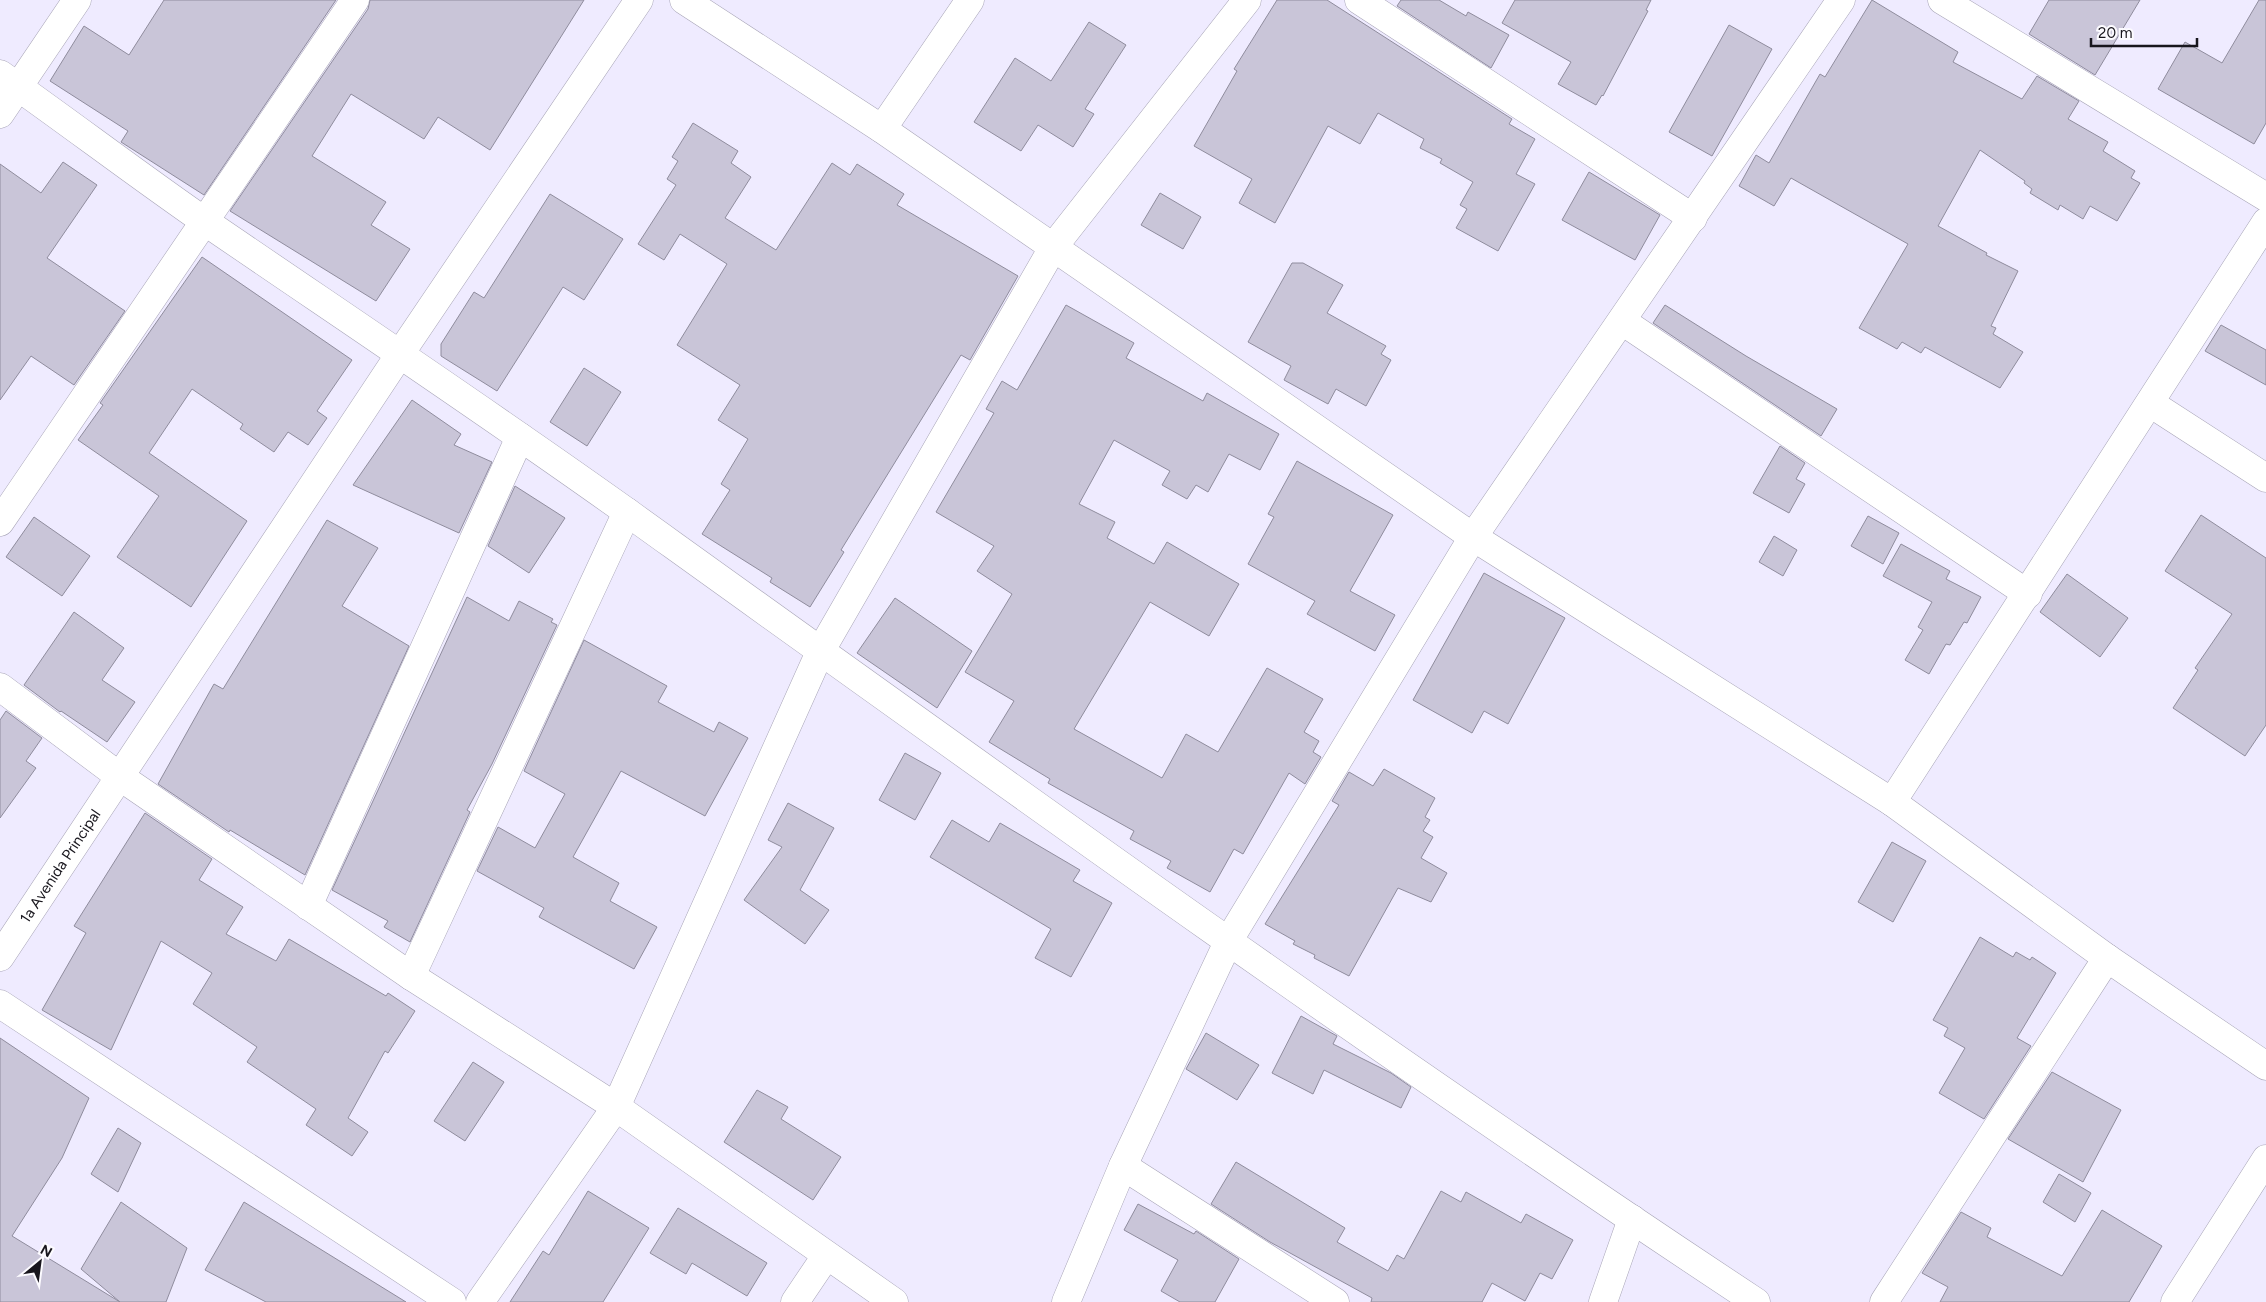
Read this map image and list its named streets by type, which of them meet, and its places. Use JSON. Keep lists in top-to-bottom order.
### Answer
{
  "streets": {
    "street": ["1a Avenida Principal"]
  },
  "scale_bar": "20 m",
  "north": "top right"
}
